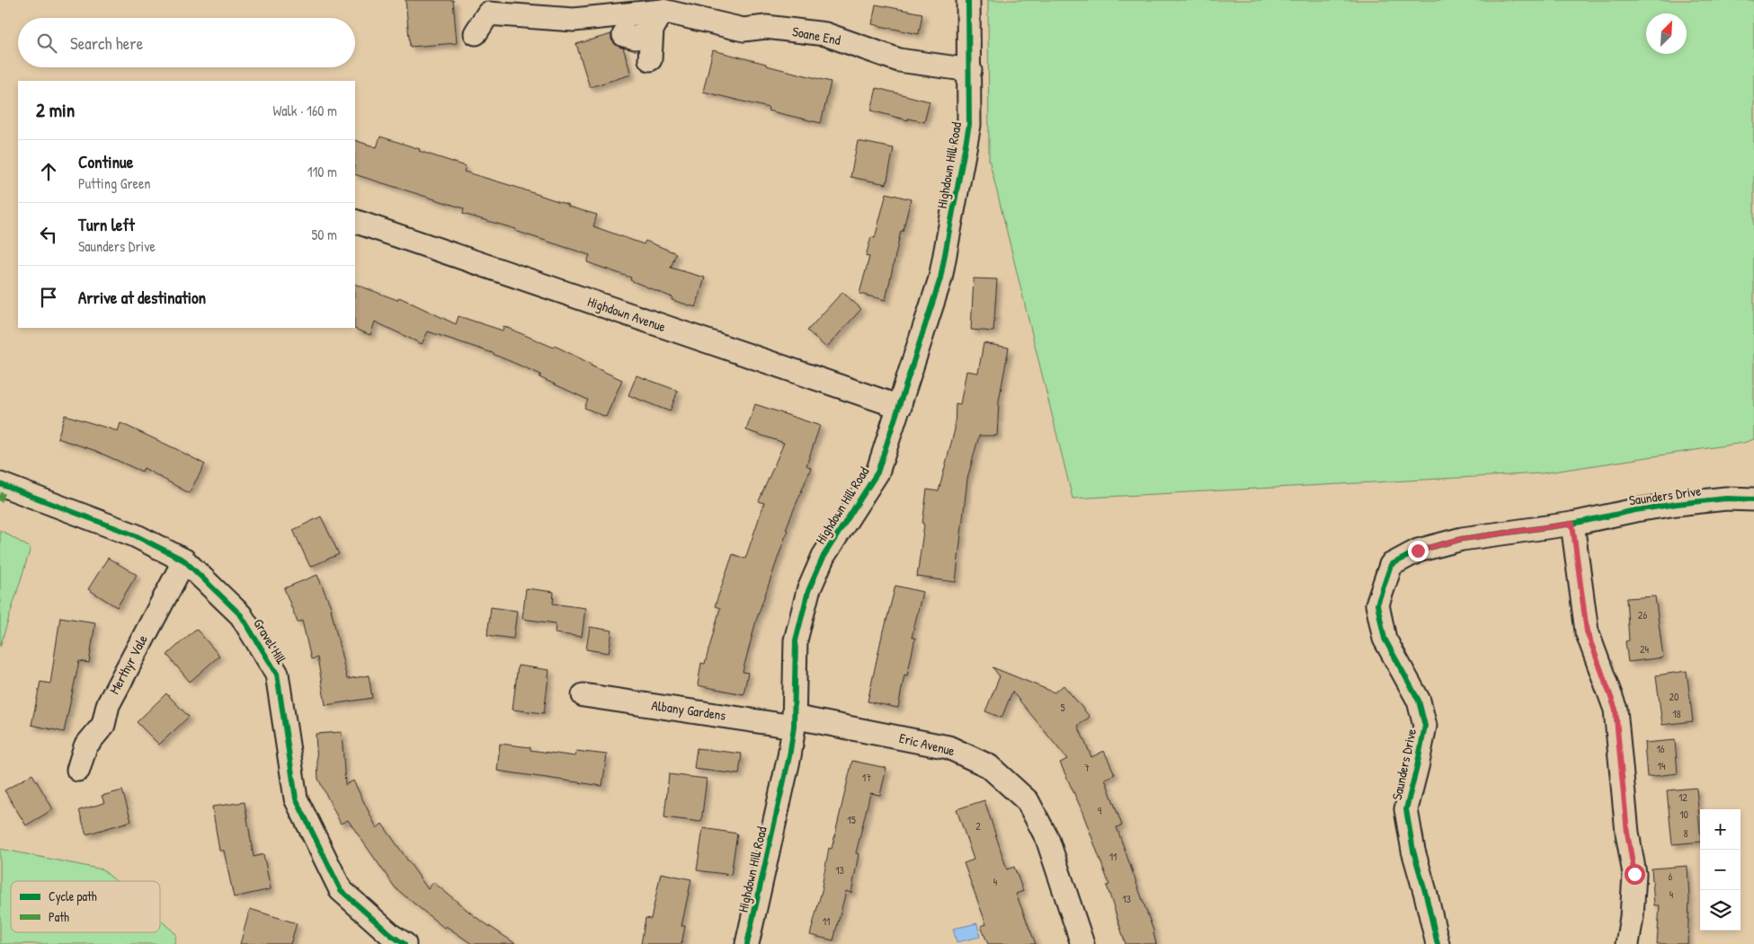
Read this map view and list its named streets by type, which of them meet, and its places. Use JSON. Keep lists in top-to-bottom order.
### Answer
{
  "streets": {
    "street": [
      "Soane End",
      "Highdown Hill Road",
      "Highdown Avenue",
      "Saunders Drive",
      "Gravel Hill",
      "Merthyr Vale",
      "Albany Gardens",
      "Eric Avenue"
    ]
  },
  "crossings": [
    ["Soane End", "Highdown Hill Road"],
    ["Highdown Hill Road", "Highdown Avenue"],
    ["Highdown Hill Road", "Albany Gardens"],
    ["Highdown Hill Road", "Eric Avenue"],
    ["Gravel Hill", "Merthyr Vale"],
    ["Albany Gardens", "Eric Avenue"]
  ],
  "house_numbers": [
    "26",
    "24",
    "20",
    "5",
    "18",
    "16",
    "14",
    "7",
    "17",
    "12",
    "9",
    "10",
    "15",
    "2",
    "8",
    "11",
    "13",
    "6",
    "4",
    "4",
    "13",
    "11"
  ],
  "legend": ["Cycle path", "Path"],
  "north": "top right",
  "page": {
    "search": "Search here",
    "heading": ["2 min", "Walk · 160 m"],
    "list": [
      ["Continue", "Putting Green", "110 m"],
      ["Turn left", "Saunders Drive", "50 m"],
      "Arrive at destination"
    ],
    "map_buttons": ["+", "−"]
  }
}
